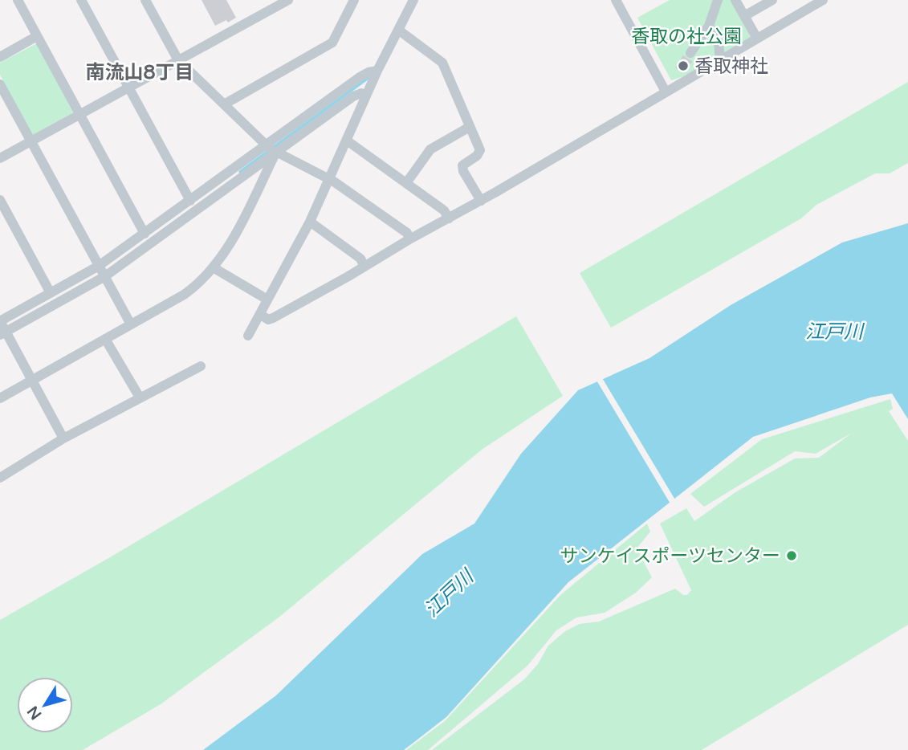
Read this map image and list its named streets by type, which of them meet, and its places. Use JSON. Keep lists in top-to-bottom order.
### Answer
{
  "districts": ["南流山8丁目"],
  "water": ["江戸川"],
  "parks": ["香取の社公園"],
  "places": ["香取神社", "サンケイスポーツセンター"],
  "north": "bottom left"
}
